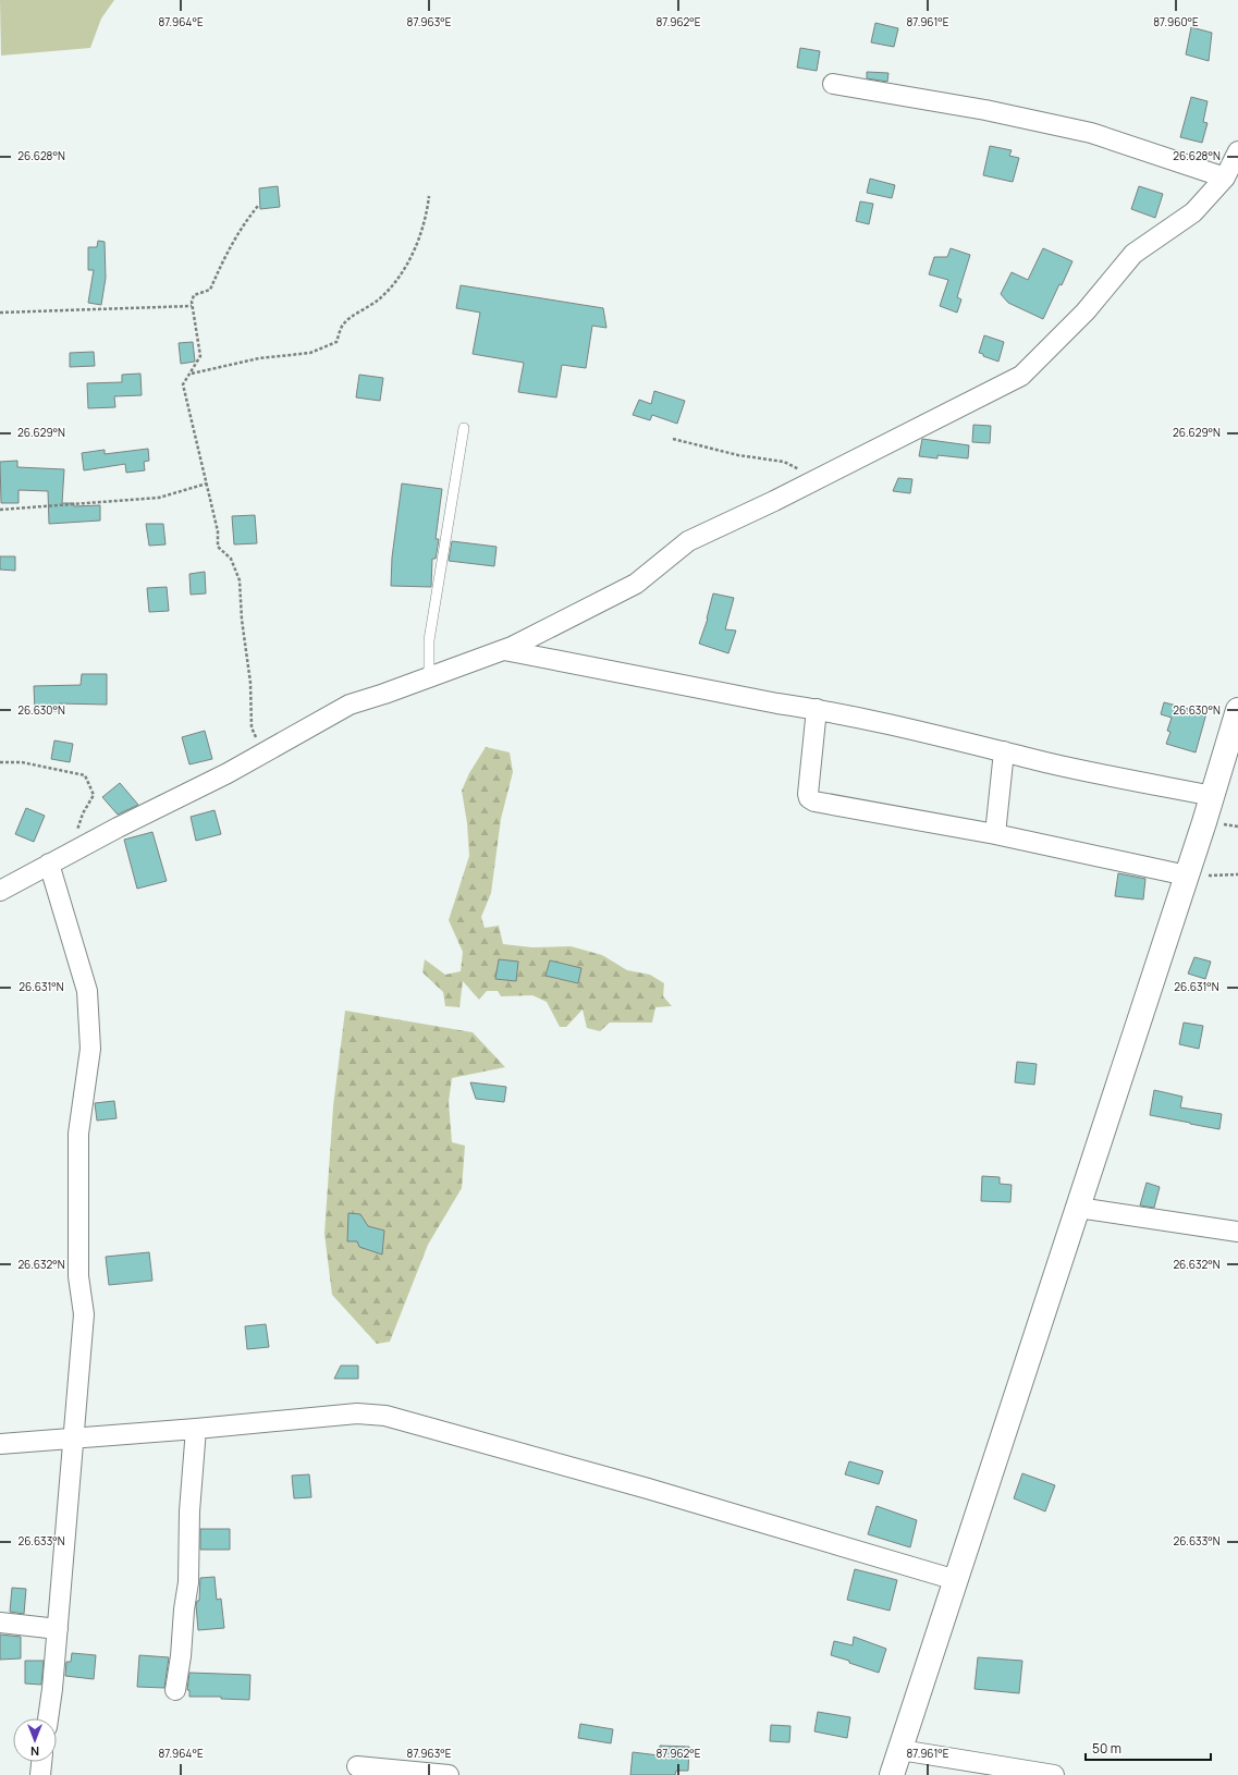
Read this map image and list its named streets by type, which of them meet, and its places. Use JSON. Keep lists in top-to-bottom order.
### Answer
{
  "scale_bar": "50 m",
  "north": "bottom",
  "coordinates": [
    "87.964°E",
    "87.963°E",
    "87.962°E",
    "87.961°E",
    "87.960°E",
    "26.628°N",
    "26.629°N",
    "26.630°N",
    "26.631°N",
    "26.632°N",
    "26.633°N"
  ]
}
